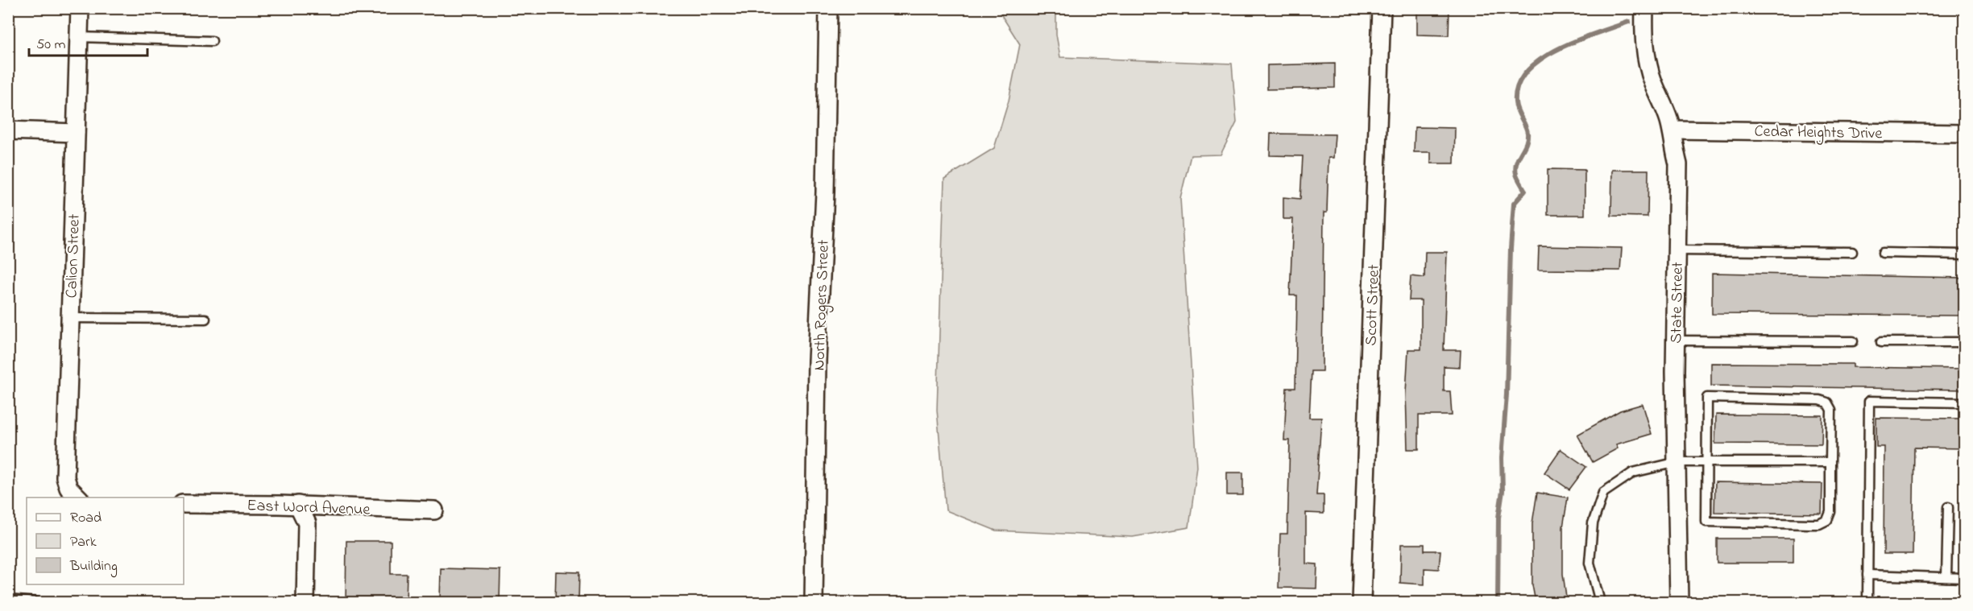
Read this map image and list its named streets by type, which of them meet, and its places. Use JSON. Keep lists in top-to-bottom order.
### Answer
{
  "streets": {
    "street": [
      "Cedar Heights Drive",
      "Calion Street",
      "State Street",
      "North Rogers Street",
      "Scott Street",
      "East Word Avenue"
    ]
  },
  "crossings": [
    ["Cedar Heights Drive", "State Street"]
  ],
  "legend": ["Road", "Park", "Building"],
  "scale_bar": "50 m"
}
